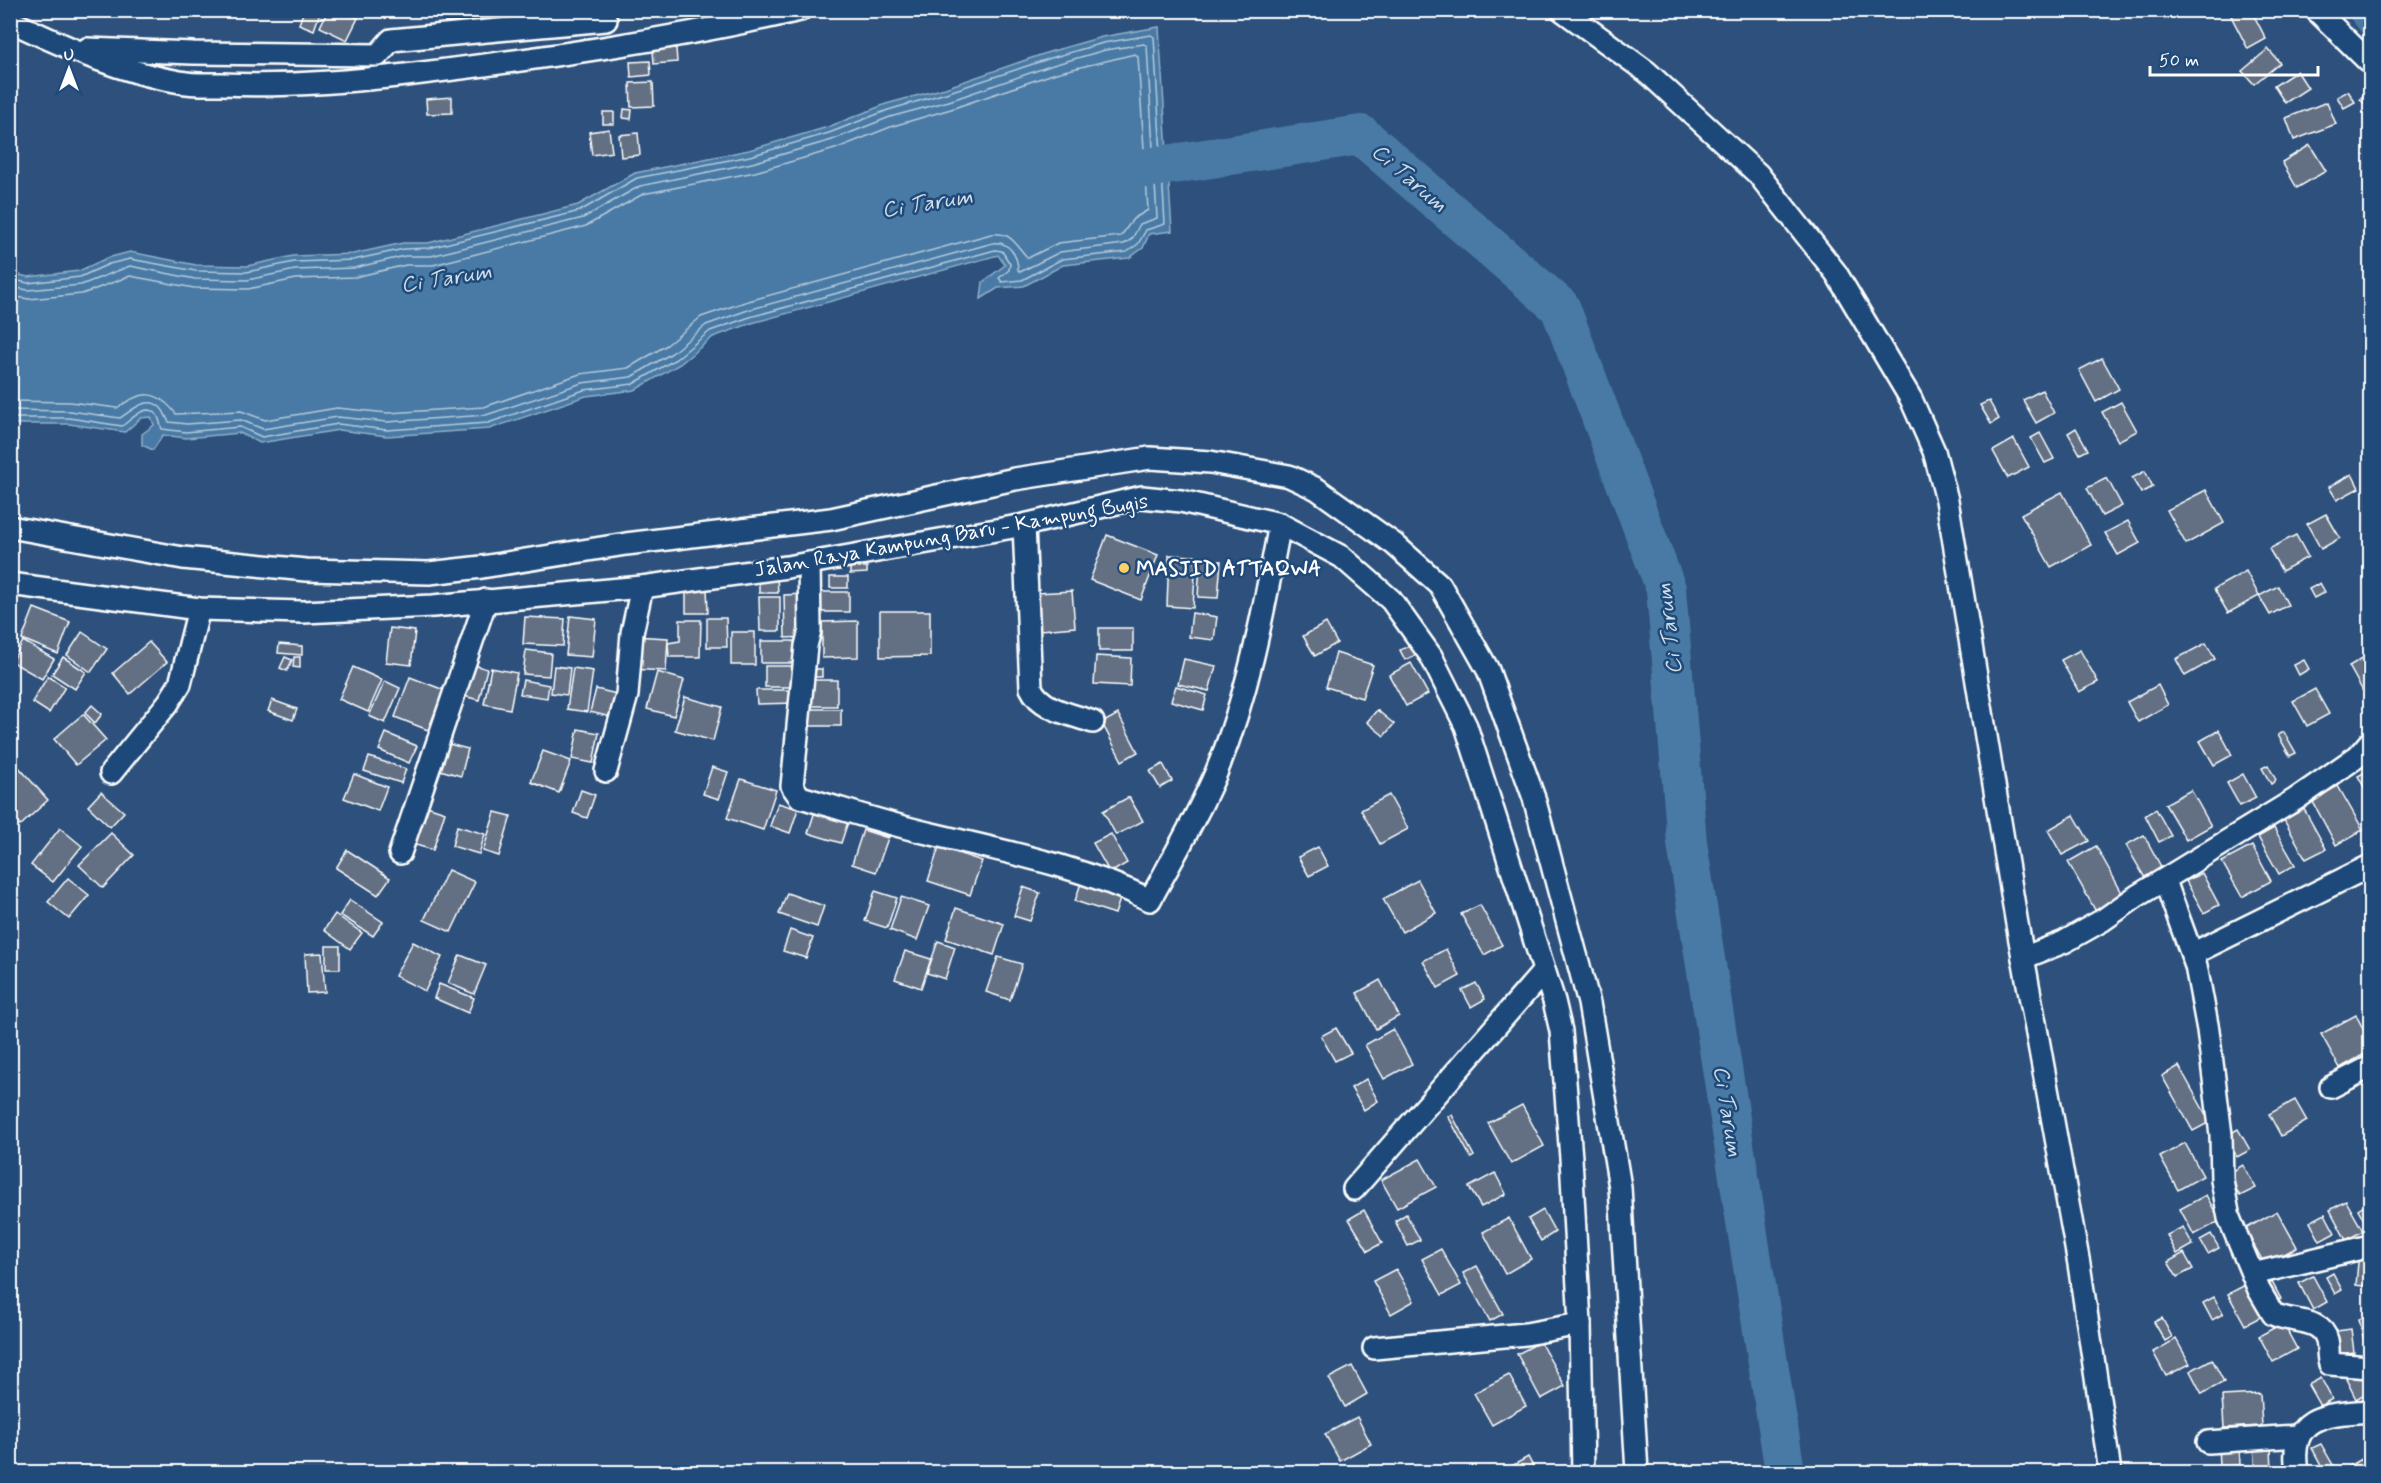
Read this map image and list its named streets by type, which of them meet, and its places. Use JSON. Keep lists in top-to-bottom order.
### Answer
{
  "streets": {
    "street": ["Jalan Raya Kampung Baru - Kampung Bugis"]
  },
  "water": ["Ci Tarum"],
  "places": ["MASJID ATTAQWA"],
  "scale_bar": "50 m",
  "north": "top"
}
